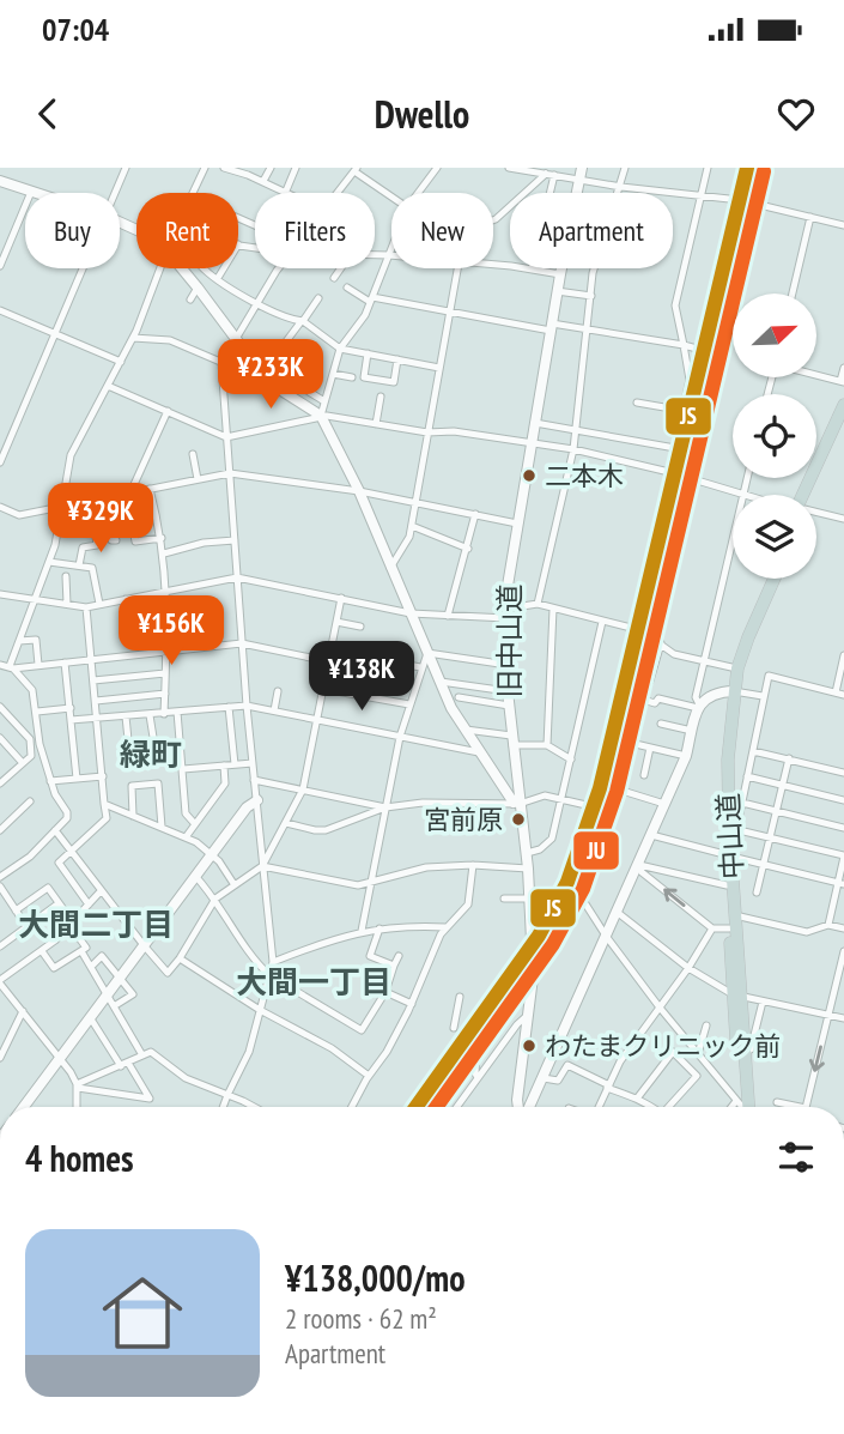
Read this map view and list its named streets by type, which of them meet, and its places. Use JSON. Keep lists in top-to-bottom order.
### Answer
{
  "streets": {
    "highway": ["中山道"],
    "main road": ["旧中山道"]
  },
  "districts": ["緑町", "大間二丁目", "大間一丁目"],
  "places": ["二本木", "宮前原", "わたまクリニック前"],
  "lines": ["transit line JS", "transit line JU"],
  "north": "top right",
  "page": {
    "status": "07:04",
    "header": "Dwello",
    "chip": [
      "Buy",
      "Rent",
      "Filters",
      "New",
      "Apartment"
    ],
    "price": [
      "¥233K",
      "¥329K",
      "¥156K",
      "¥138K"
    ],
    "heading": "4 homes",
    "list": [
      {
        "name": "¥138,000/mo",
        "note": "2 rooms · 62 m² · Apartment"
      }
    ]
  }
}
